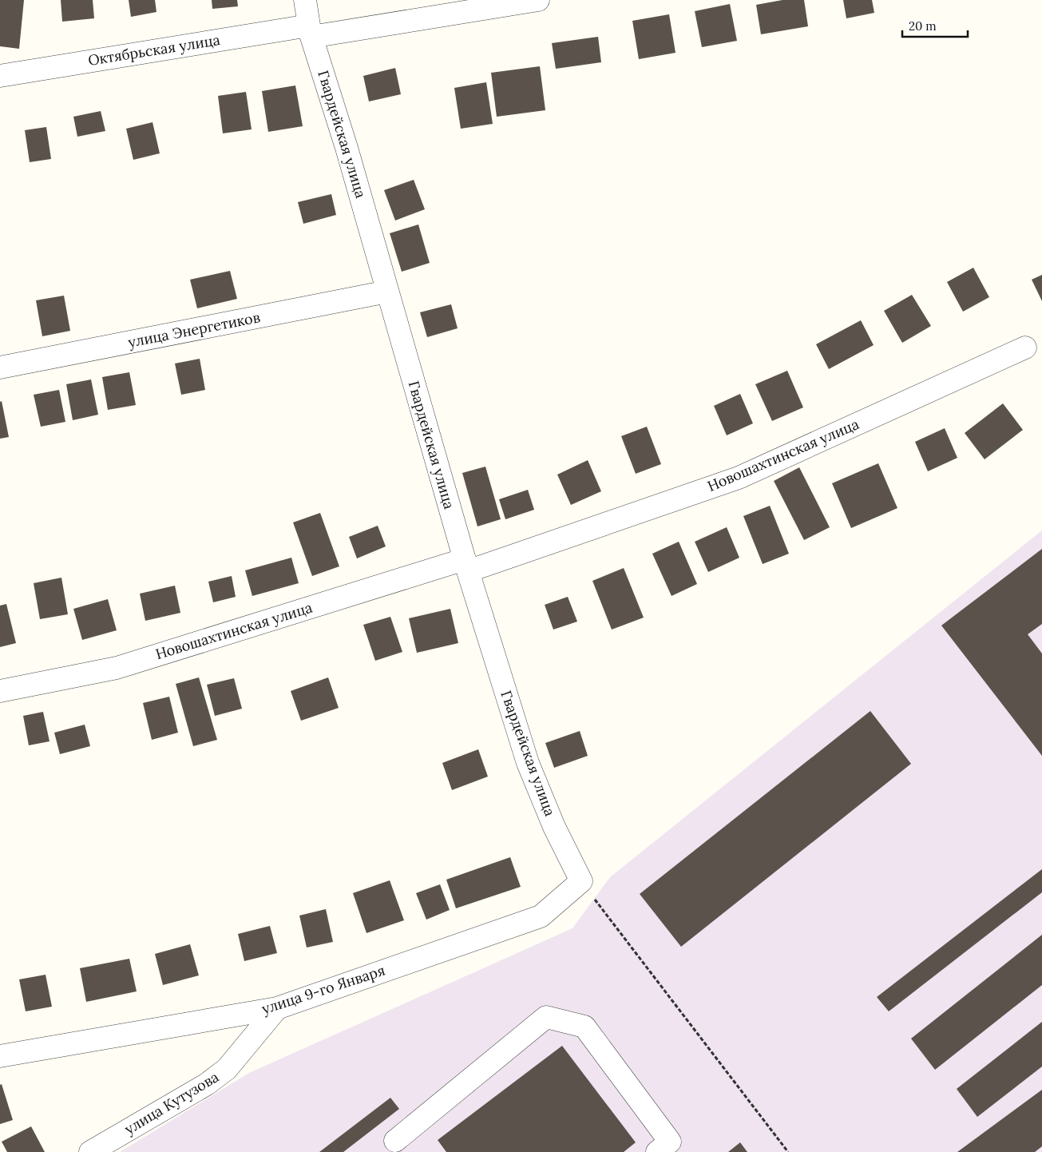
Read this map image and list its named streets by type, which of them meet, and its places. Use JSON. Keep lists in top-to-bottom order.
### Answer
{
  "streets": {
    "street": [
      "Октябрьская улица",
      "Гвардейская улица",
      "улица Энергетиков",
      "Новошахтинская улица",
      "улица 9-го Января",
      "улица Кутузова"
    ]
  },
  "crossings": [
    ["Октябрьская улица", "Гвардейская улица"],
    ["Гвардейская улица", "улица Энергетиков"],
    ["Гвардейская улица", "Новошахтинская улица"],
    ["Гвардейская улица", "улица 9-го Января"],
    ["улица 9-го Января", "улица Кутузова"]
  ],
  "scale_bar": "20 m"
}
